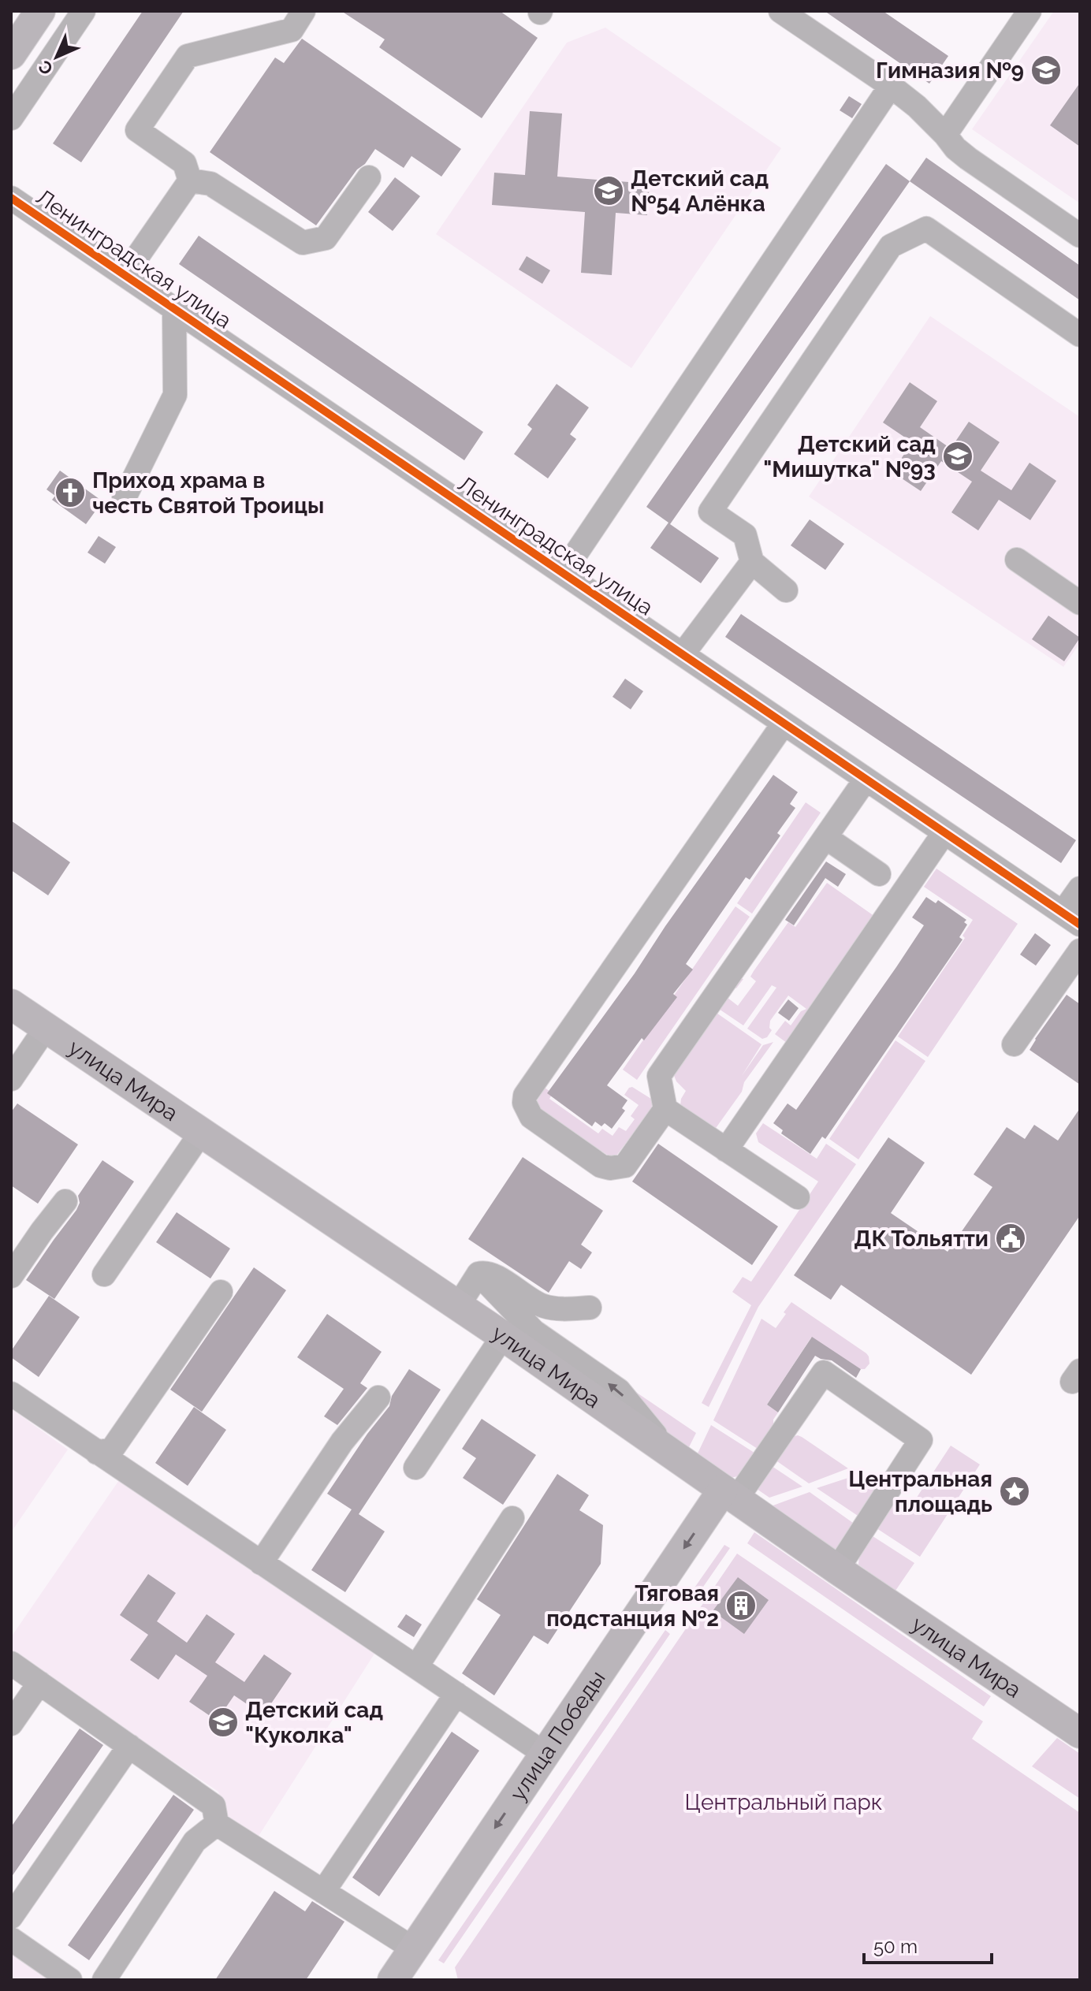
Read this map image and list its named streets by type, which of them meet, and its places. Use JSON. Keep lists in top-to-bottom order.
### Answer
{
  "streets": {
    "main road": ["улица Мира", "улица Победы"],
    "street": ["Ленинградская улица"]
  },
  "crossings": [
    ["улица Мира", "улица Победы"]
  ],
  "one_way": ["улица Победы"],
  "parks": ["Центральный парк"],
  "places": {
    "school or university": [
      "Гимназия №9",
      "Детский сад №54 Алёнка",
      "Детский сад \"Мишутка\" №93",
      "Детский сад \"Куколка\""
    ],
    "church": ["Приход храма в честь Святой Троицы"],
    "public building": ["ДК Тольятти"],
    "place": ["Центральная площадь"],
    "building": ["Тяговая подстанция №2"]
  },
  "scale_bar": "50 m",
  "north": "bottom left"
}
